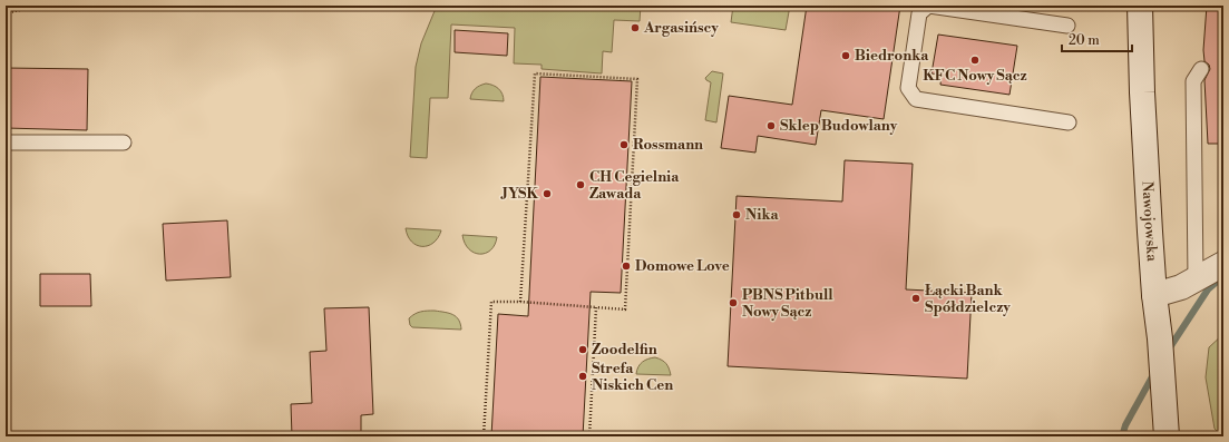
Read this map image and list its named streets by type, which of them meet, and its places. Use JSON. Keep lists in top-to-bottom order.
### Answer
{
  "streets": {
    "street": ["Nawojowska"]
  },
  "places": [
    "Argasińscy",
    "Biedronka",
    "KFC Nowy Sącz",
    "Sklep Budowlany",
    "Rossmann",
    "CH Cegielnia Zawada",
    "JYSK",
    "Nika",
    "Domowe Love",
    "Łącki Bank Spółdzielczy",
    "PBNS Pitbull Nowy Sącz",
    "Zoodelfin",
    "Strefa Niskich Cen"
  ],
  "scale_bar": "20 m"
}
